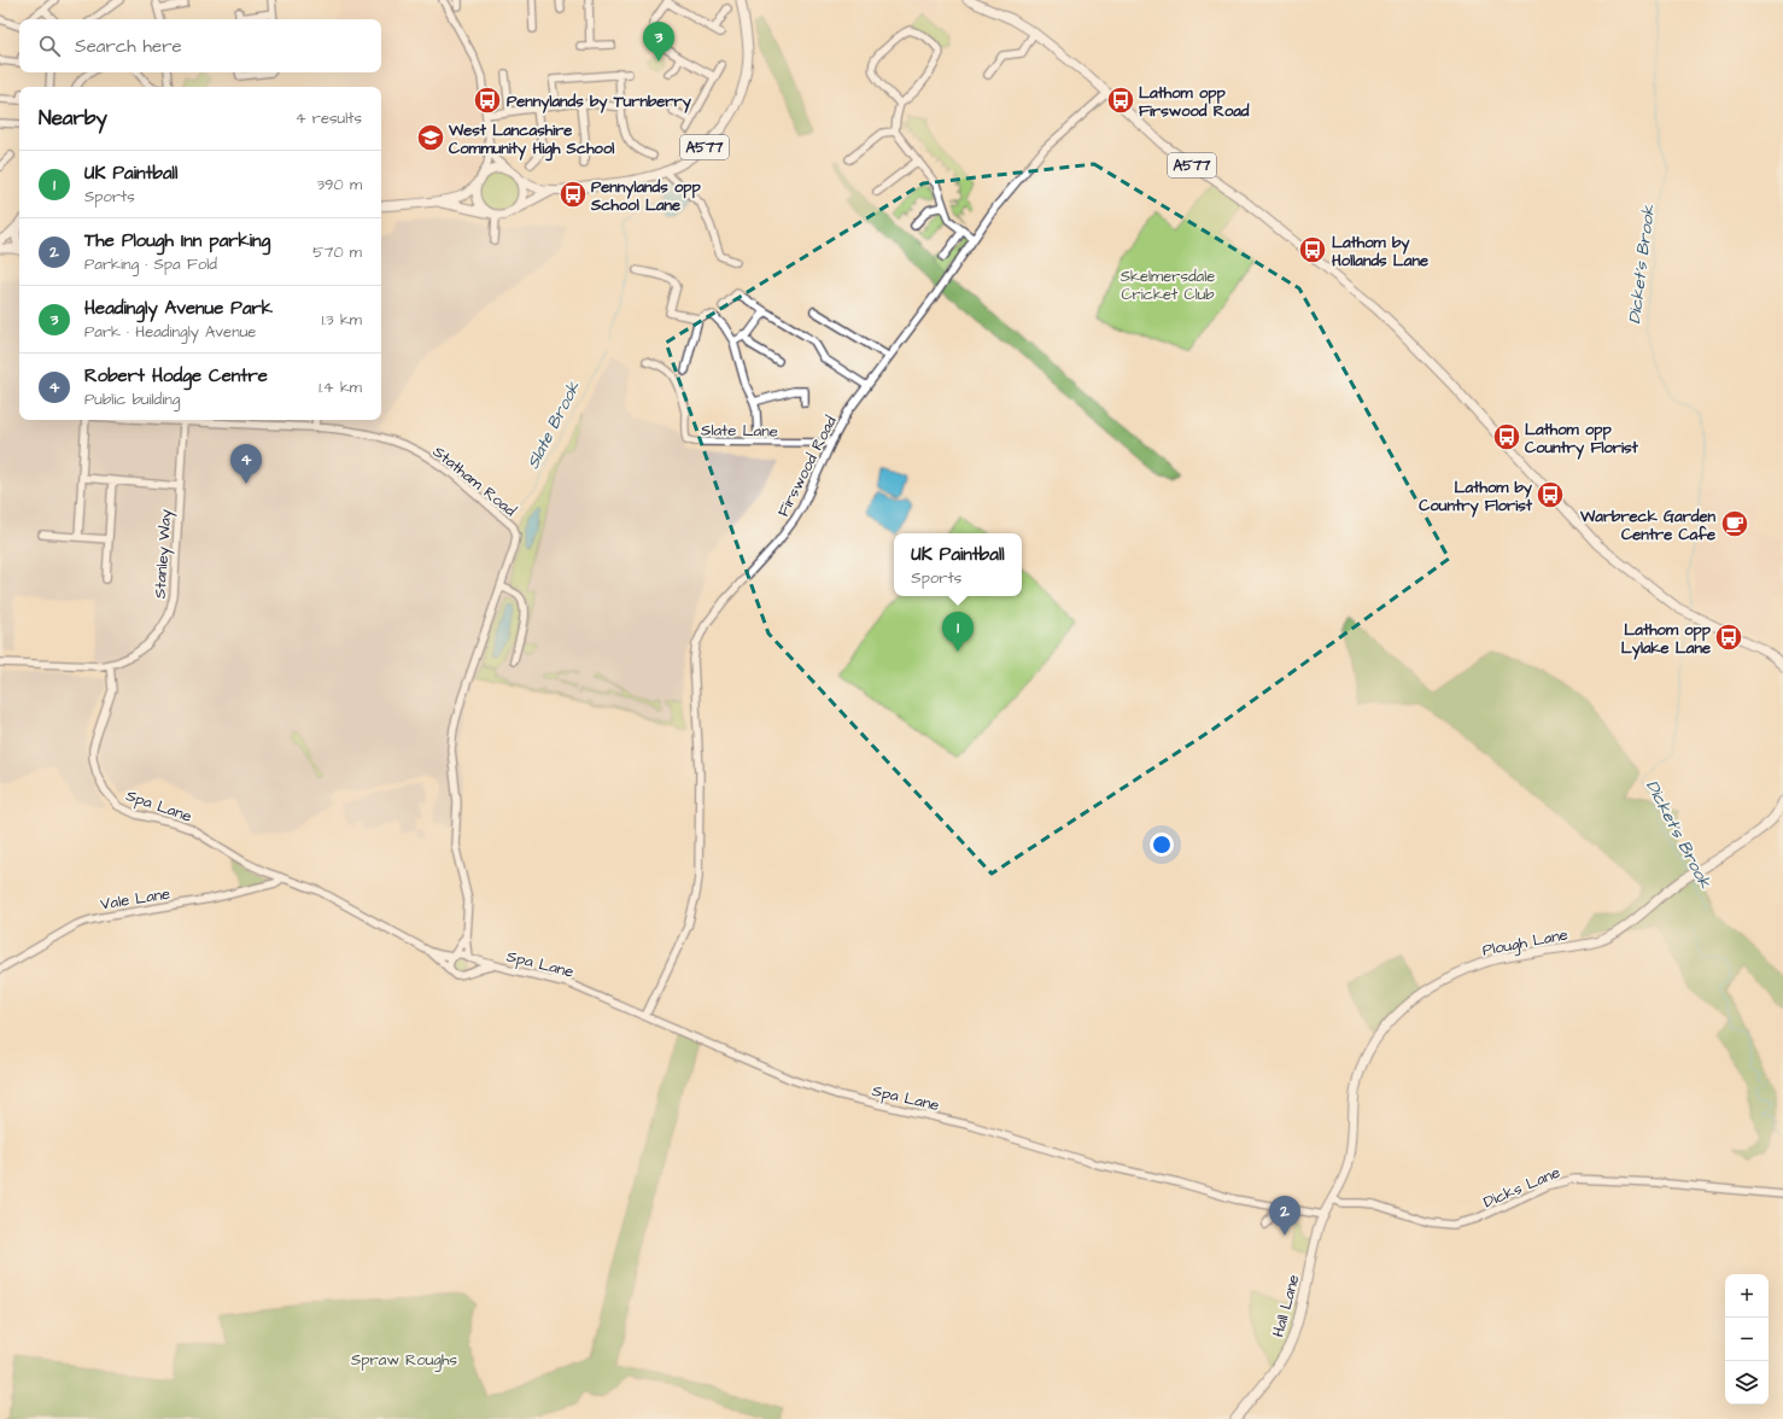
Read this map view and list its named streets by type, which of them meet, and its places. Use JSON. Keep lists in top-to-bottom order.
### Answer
{
  "streets": {
    "main road": ["A577", "Plough Lane", "Hall Lane"],
    "street": [
      "Slate Lane",
      "Firswood Road",
      "Statham Road",
      "Stanley Way",
      "Spa Lane",
      "Vale Lane",
      "Dicks Lane"
    ]
  },
  "crossings": [
    ["A577", "Firswood Road"],
    ["Slate Lane", "Firswood Road"],
    ["Firswood Road", "Spa Lane"],
    ["Statham Road", "Stanley Way"],
    ["Statham Road", "Spa Lane"],
    ["Stanley Way", "Spa Lane"],
    ["Spa Lane", "Vale Lane"],
    ["Spa Lane", "Plough Lane"],
    ["Spa Lane", "Hall Lane"],
    ["Plough Lane", "Dicks Lane"],
    ["Plough Lane", "Hall Lane"]
  ],
  "water": ["Dicket's Brook", "Slate Brook"],
  "parks": ["Skelmersdale Cricket Club", "Spraw Roughs"],
  "places": {
    "bus stop": [
      "Pennylands by Turnberry",
      "Lathom opp Firswood Road",
      "Pennylands opp School Lane",
      "Lathom by Hollands Lane",
      "Lathom opp Country Florist",
      "Lathom by Country Florist",
      "Lathom opp Lylake Lane"
    ],
    "school or university": ["West Lancashire Community High School"],
    "cafe": ["Warbreck Garden Centre Cafe"]
  },
  "page": {
    "search": "Search here",
    "pins": [
      "3",
      "4",
      "1",
      "2"
    ],
    "heading": ["Nearby", "4 results"],
    "list": [
      {
        "mark": "1",
        "name": "UK Paintball",
        "note": "Sports",
        "value": "390 m"
      },
      {
        "mark": "2",
        "name": "The Plough Inn parking",
        "note": "Parking · Spa Fold",
        "value": "570 m"
      },
      {
        "mark": "3",
        "name": "Headingly Avenue Park",
        "note": "Park · Headingly Avenue",
        "value": "1.3 km"
      },
      {
        "mark": "4",
        "name": "Robert Hodge Centre",
        "note": "Public building",
        "value": "1.4 km"
      }
    ],
    "popup": ["UK Paintball", "Sports"],
    "map_buttons": ["+", "−"]
  }
}
